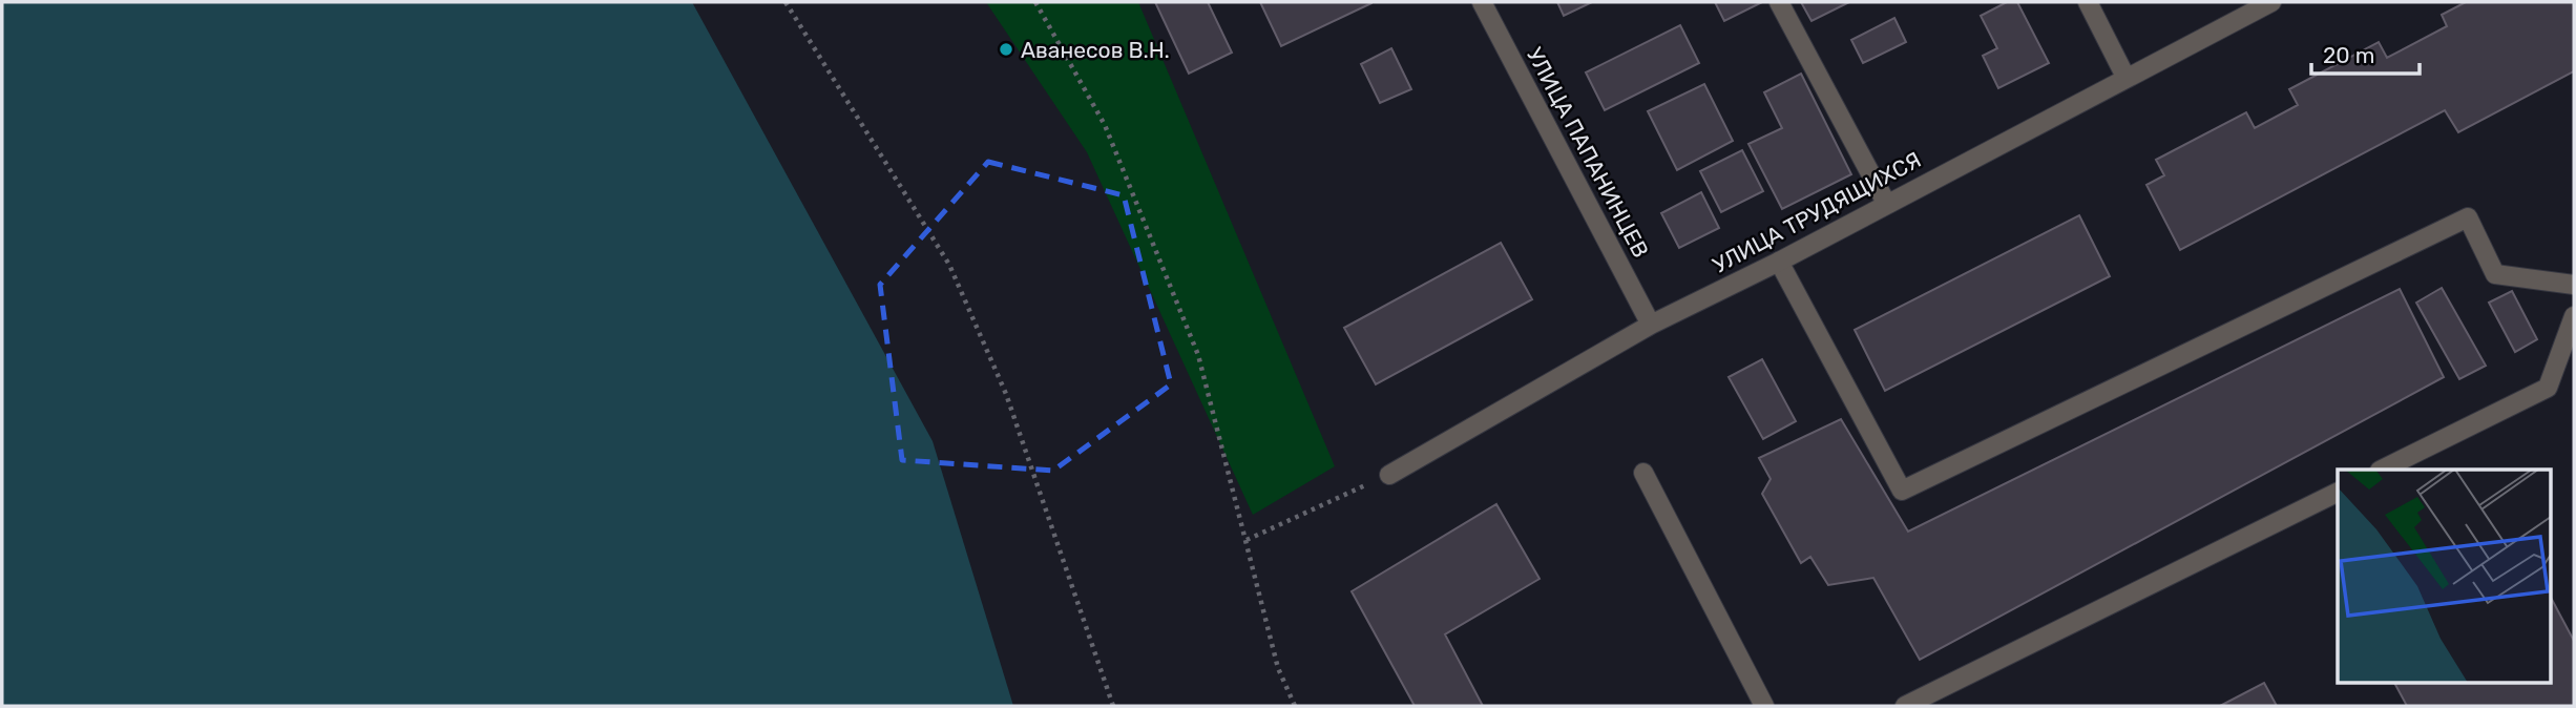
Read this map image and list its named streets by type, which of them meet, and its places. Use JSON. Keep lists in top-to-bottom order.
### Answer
{
  "streets": {
    "street": ["УЛИЦА ПАПАНИНЦЕВ", "УЛИЦА ТРУДЯЩИХСЯ"]
  },
  "crossings": [
    ["УЛИЦА ПАПАНИНЦЕВ", "УЛИЦА ТРУДЯЩИХСЯ"]
  ],
  "places": ["Аванесов В.Н."],
  "scale_bar": "20 m"
}
